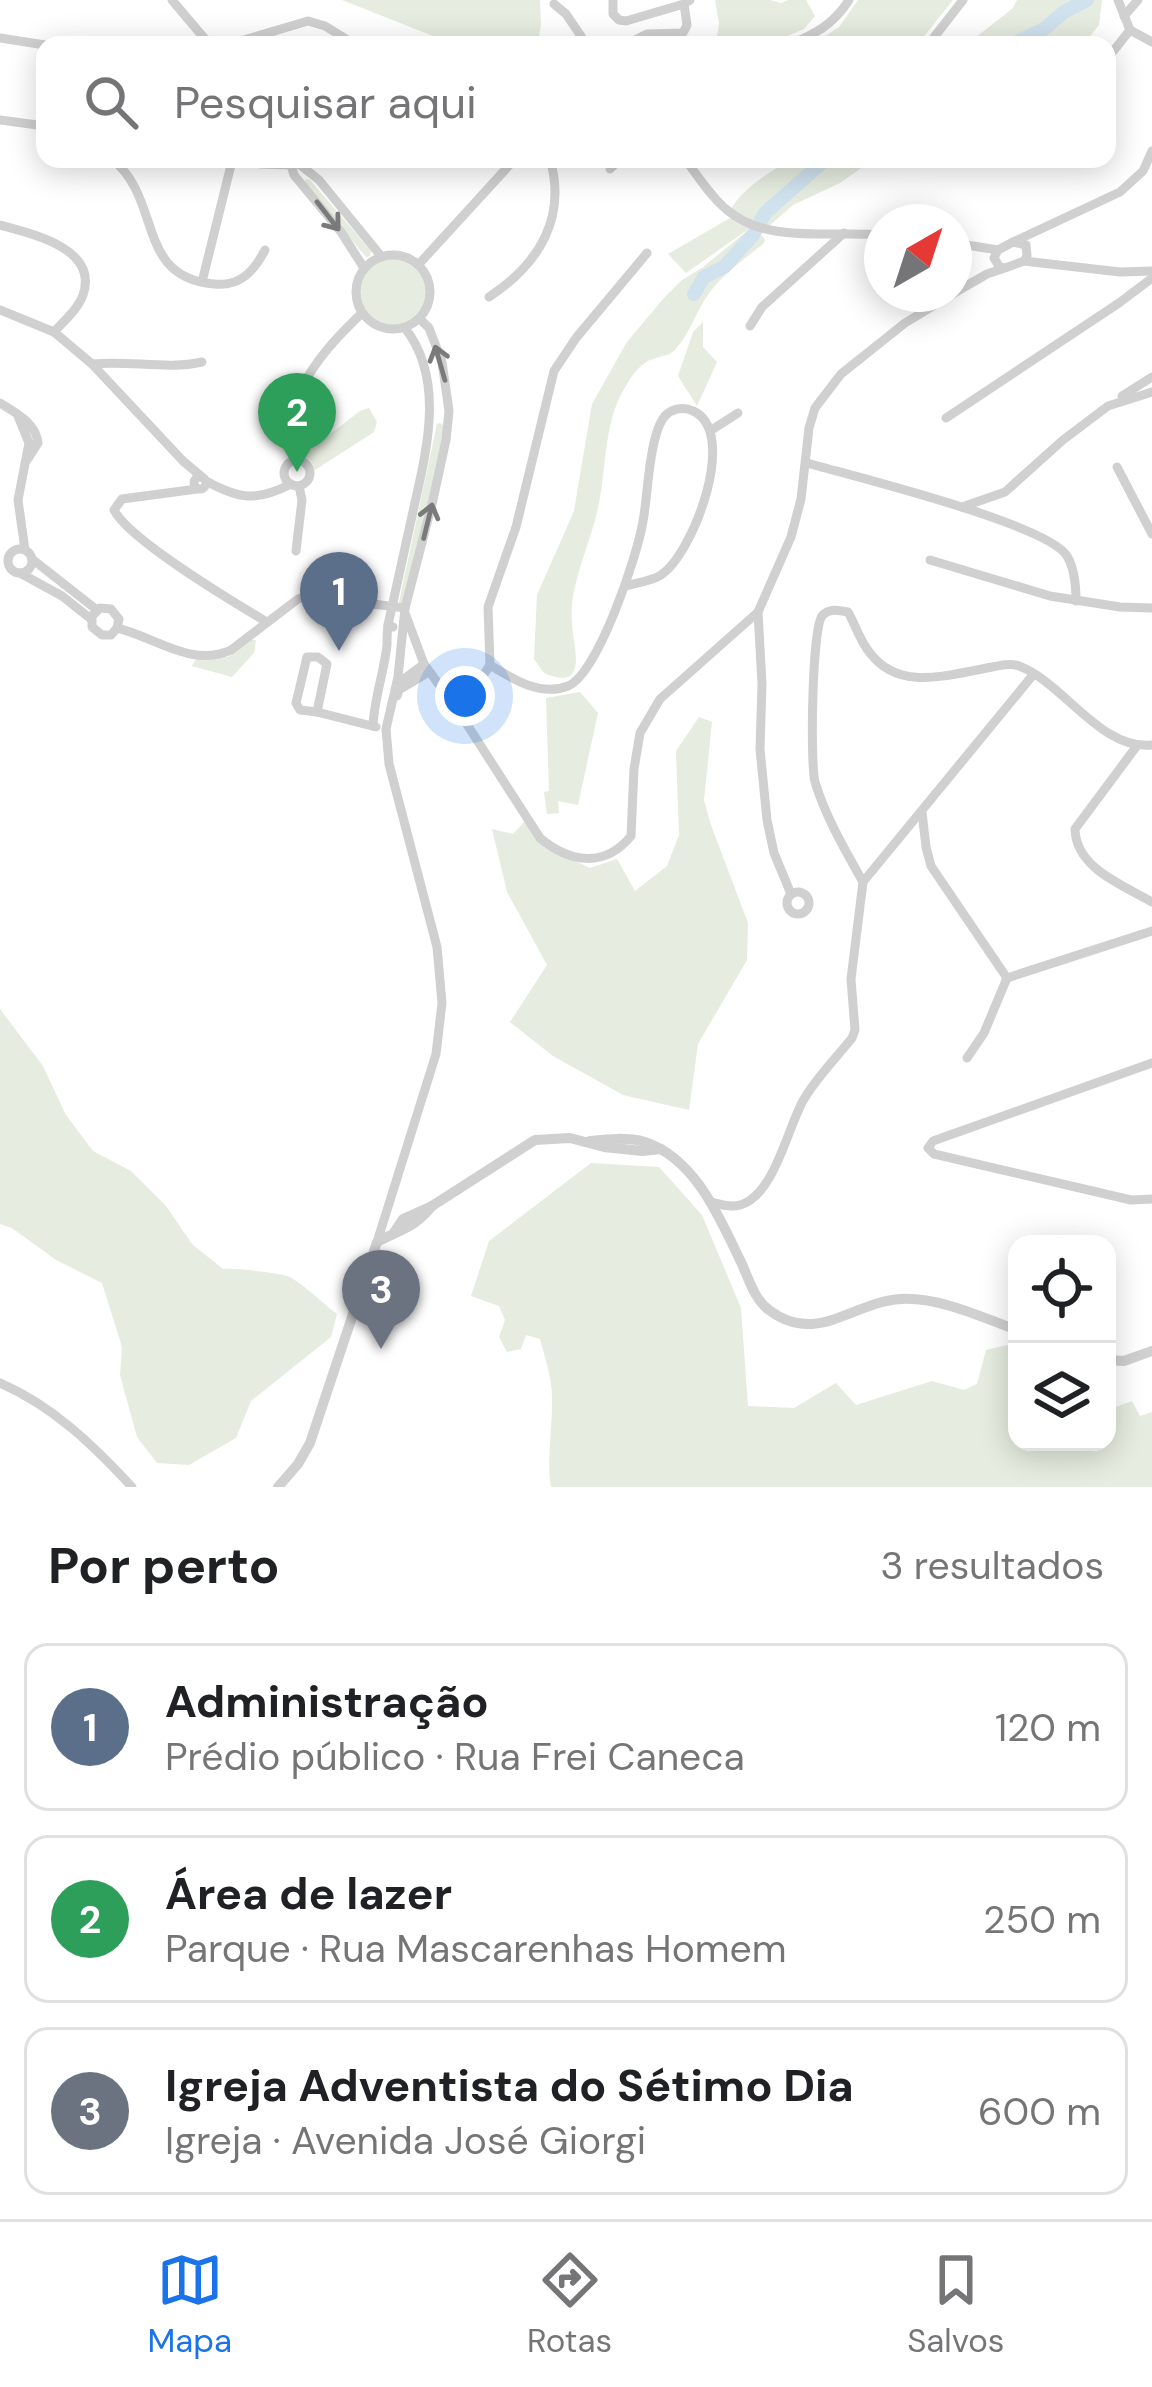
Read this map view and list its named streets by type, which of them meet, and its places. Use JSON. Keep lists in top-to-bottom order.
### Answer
{
  "north": "top right",
  "page": {
    "search": "Pesquisar aqui",
    "pins": ["2", "1", "3"],
    "heading": ["Por perto", "3 resultados"],
    "list": [
      {
        "mark": "1",
        "name": "Administração",
        "note": "Prédio público · Rua Frei Caneca",
        "value": "120 m"
      },
      {
        "mark": "2",
        "name": "Área de lazer",
        "note": "Parque · Rua Mascarenhas Homem",
        "value": "250 m"
      },
      {
        "mark": "3",
        "name": "Igreja Adventista do Sétimo Dia",
        "note": "Igreja · Avenida José Giorgi",
        "value": "600 m"
      }
    ],
    "nav": ["Mapa", "Rotas", "Salvos"]
  }
}
